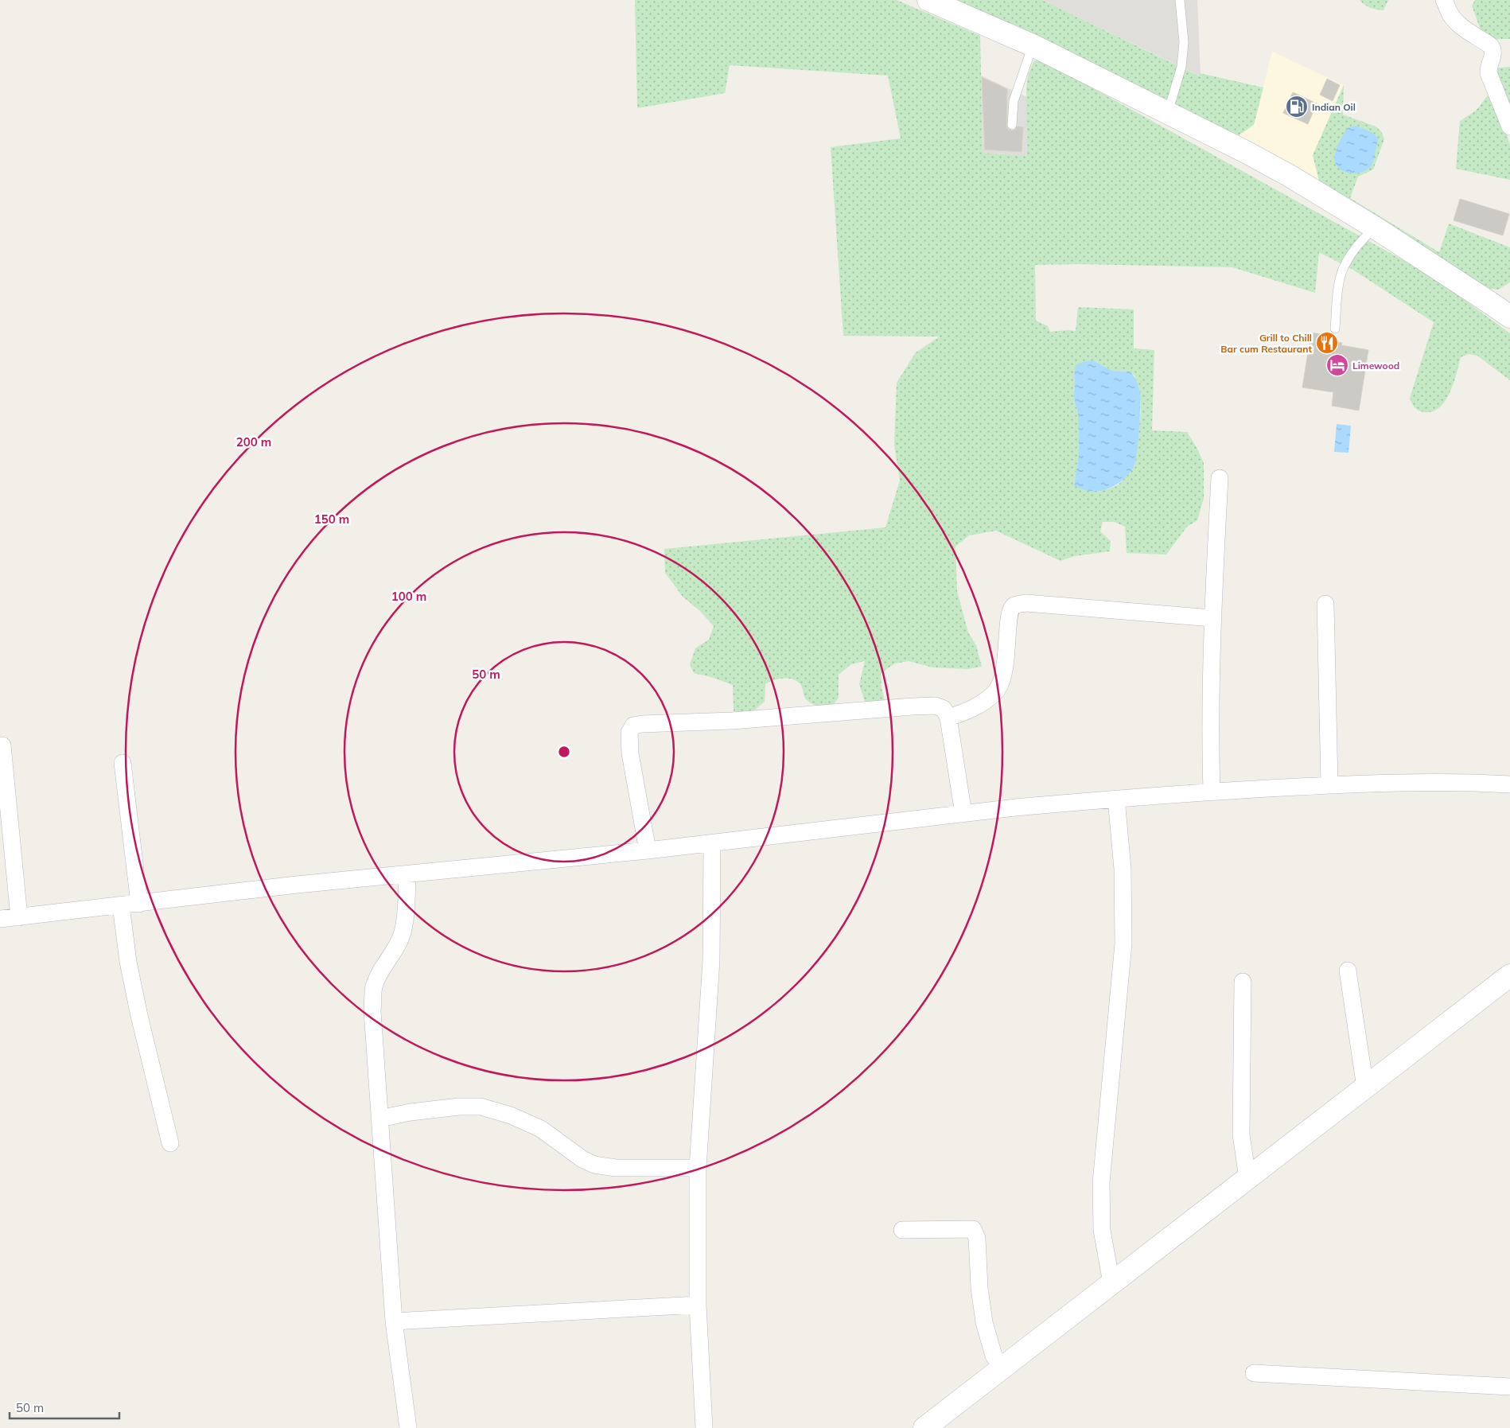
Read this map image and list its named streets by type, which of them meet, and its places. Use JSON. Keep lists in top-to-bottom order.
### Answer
{
  "places": {
    "fuel station": ["Indian Oil"],
    "restaurant": ["Grill to Chill Bar cum Restaurant"],
    "hotel": ["Limewood"]
  },
  "scale_bar": "50 m",
  "rings": [
    "200 m",
    "150 m",
    "100 m",
    "50 m"
  ]
}
